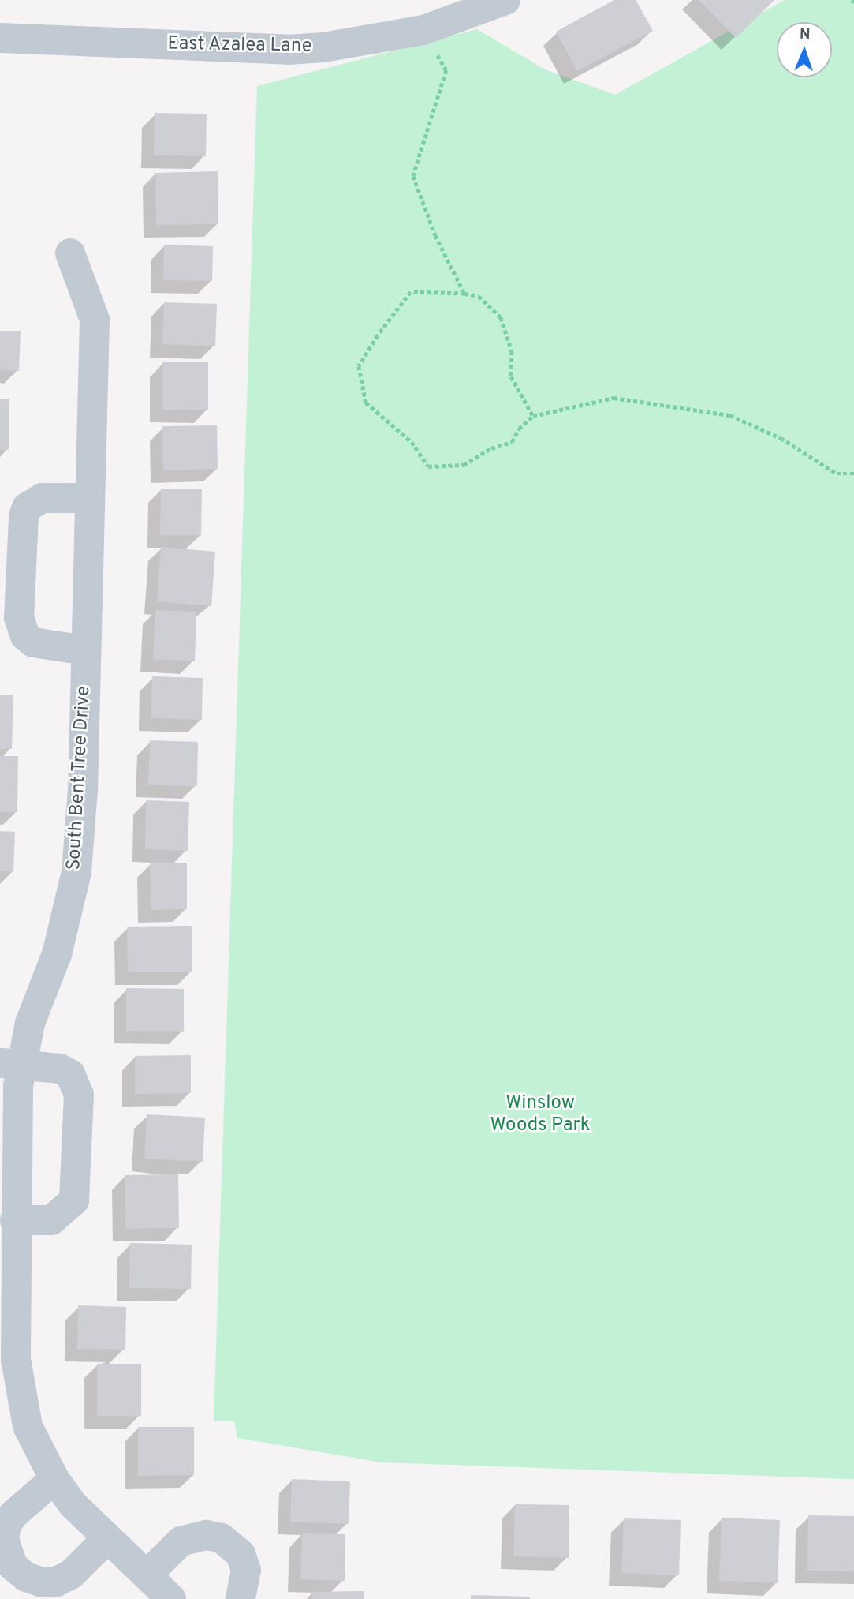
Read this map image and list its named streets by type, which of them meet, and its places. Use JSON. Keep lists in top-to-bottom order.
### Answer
{
  "streets": {
    "street": ["East Azalea Lane", "South Bent Tree Drive"]
  },
  "parks": ["Winslow Woods Park"],
  "north": "top"
}
